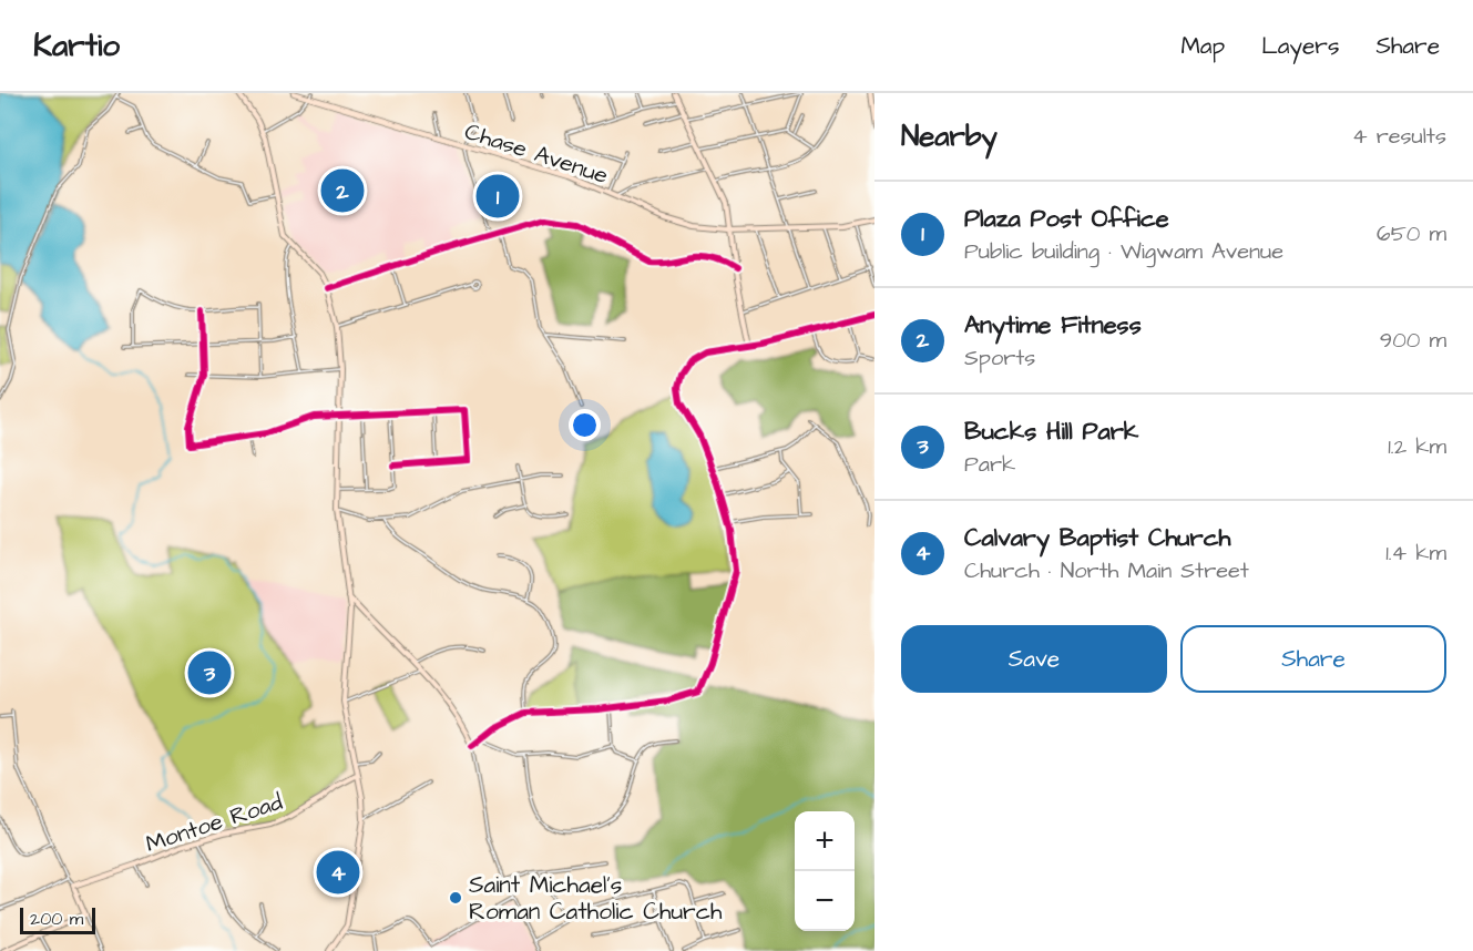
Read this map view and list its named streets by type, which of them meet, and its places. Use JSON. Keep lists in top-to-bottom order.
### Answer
{
  "streets": {
    "main road": ["Chase Avenue", "Montoe Road"]
  },
  "places": ["Saint Michael's Roman Catholic Church"],
  "scale_bar": "200 m",
  "page": {
    "header": "Kartio",
    "nav": ["Map", "Layers", "Share"],
    "heading": ["Nearby", "4 results"],
    "pins": [
      "2",
      "1",
      "3",
      "4"
    ],
    "list": [
      {
        "mark": "1",
        "name": "Plaza Post Office",
        "note": "Public building · Wigwam Avenue",
        "value": "650 m"
      },
      {
        "mark": "2",
        "name": "Anytime Fitness",
        "note": "Sports",
        "value": "900 m"
      },
      {
        "mark": "3",
        "name": "Bucks Hill Park",
        "note": "Park",
        "value": "1.2 km"
      },
      {
        "mark": "4",
        "name": "Calvary Baptist Church",
        "note": "Church · North Main Street",
        "value": "1.4 km"
      }
    ],
    "buttons": ["Save", "Share"],
    "map_buttons": ["+", "−"],
    "scale": "200 m"
  }
}
